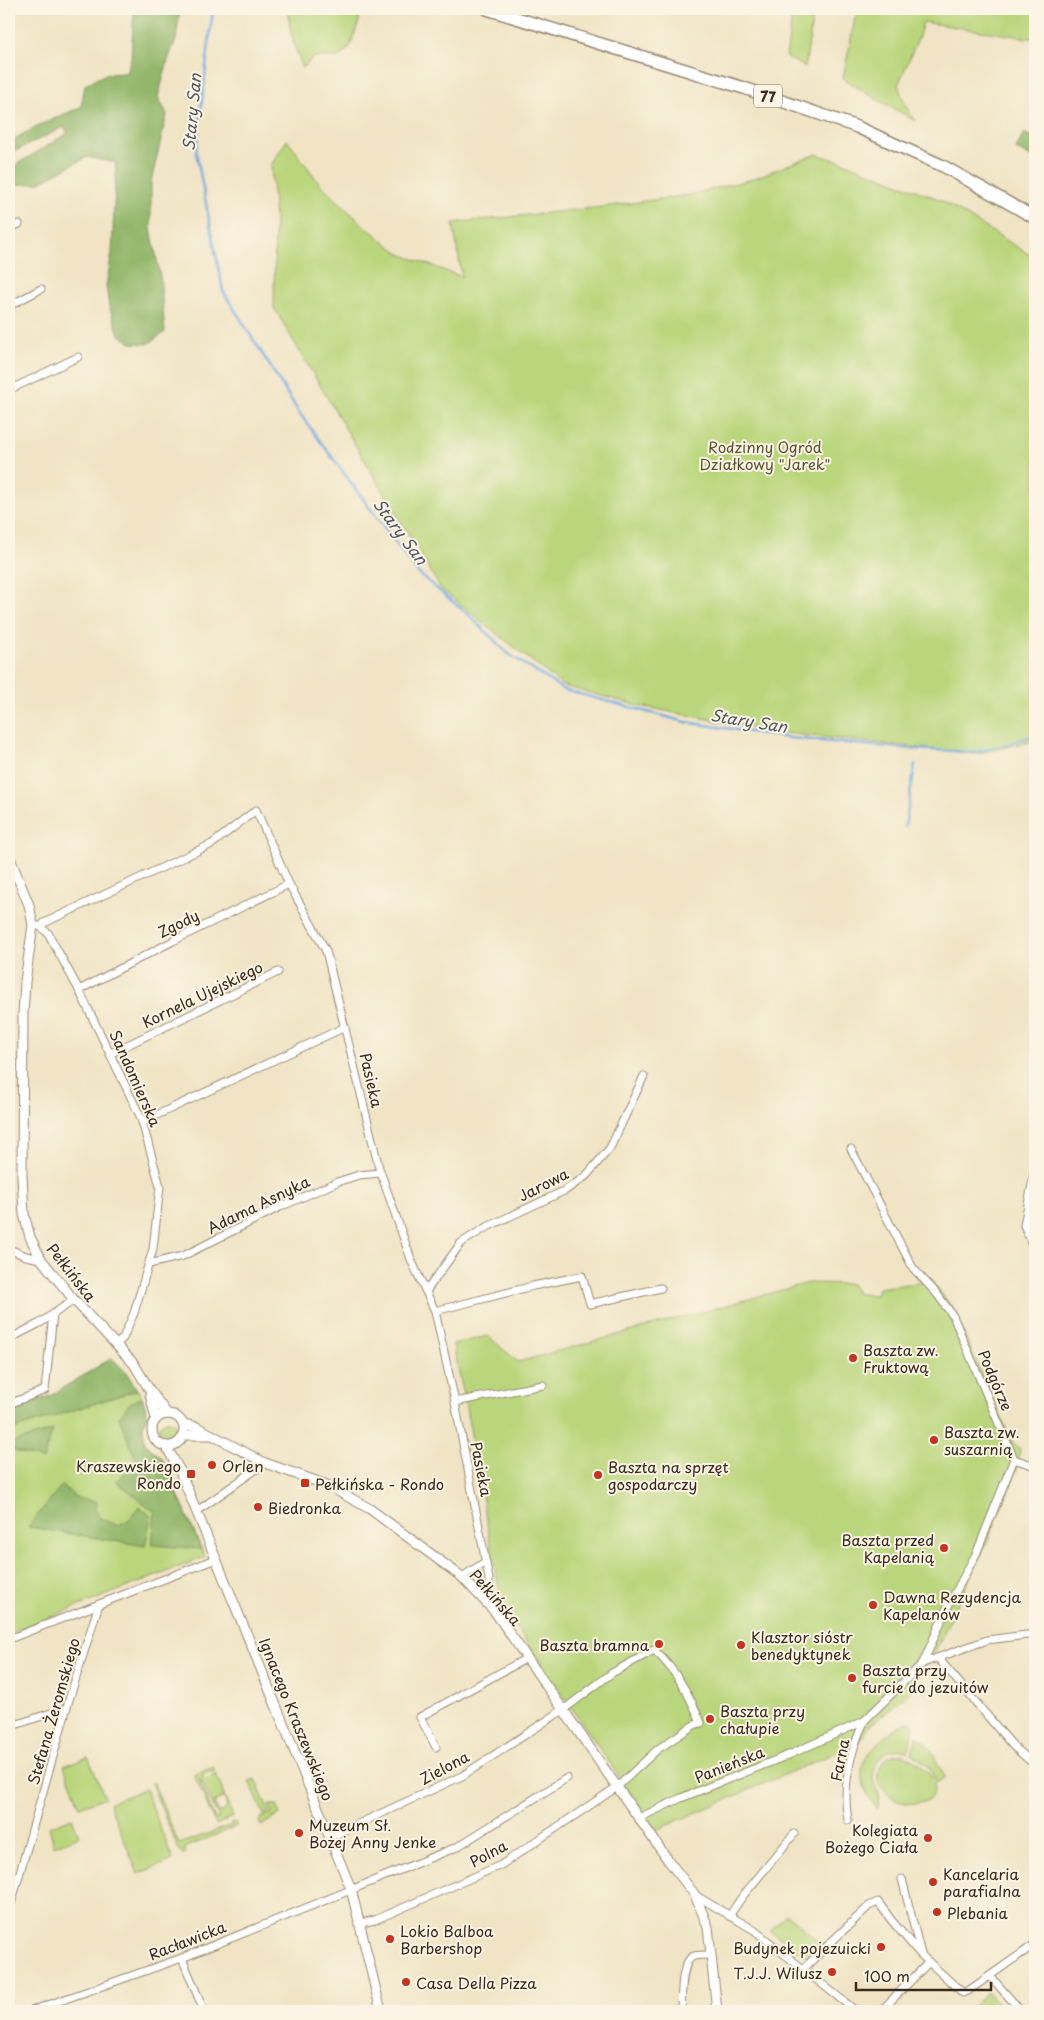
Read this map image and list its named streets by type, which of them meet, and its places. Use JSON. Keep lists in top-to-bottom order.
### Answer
{
  "streets": {
    "main road": ["77"],
    "street": [
      "Zgody",
      "Kornela Ujejskiego",
      "Sandomierska",
      "Pasieka",
      "Jarowa",
      "Adama Asnyka",
      "Pełkińska",
      "Podgórze",
      "Stefana Żeromskiego",
      "Ignacego Kraszewskiego",
      "Farna",
      "Panieńska",
      "Zielona",
      "Polna",
      "Racławicka"
    ]
  },
  "crossings": [
    ["Zgody", "Sandomierska"],
    ["Zgody", "Pasieka"],
    ["Kornela Ujejskiego", "Sandomierska"],
    ["Sandomierska", "Pasieka"],
    ["Sandomierska", "Adama Asnyka"],
    ["Sandomierska", "Pełkińska"],
    ["Pasieka", "Jarowa"],
    ["Pasieka", "Adama Asnyka"],
    ["Pasieka", "Pełkińska"],
    ["Pełkińska", "Ignacego Kraszewskiego"],
    ["Pełkińska", "Panieńska"],
    ["Pełkińska", "Zielona"],
    ["Pełkińska", "Polna"],
    ["Ignacego Kraszewskiego", "Zielona"],
    ["Ignacego Kraszewskiego", "Polna"],
    ["Ignacego Kraszewskiego", "Racławicka"],
    ["Farna", "Panieńska"],
    ["Zielona", "Polna"]
  ],
  "water": ["Stary San"],
  "parks": ["Rodzinny Ogród Działkowy \"Jarek\""],
  "places": {
    "other": [
      "Baszta zw. Fruktową",
      "Baszta zw. suszarnią",
      "Orlen",
      "Baszta na sprzęt gospodarczy",
      "Biedronka",
      "Baszta przed Kapelanią",
      "Dawna Rezydencja Kapelanów",
      "Baszta bramna",
      "Klasztor sióstr benedyktynek",
      "Baszta przy furcie do jezuitów",
      "Baszta przy chałupie",
      "Muzeum Sł. Bożej Anny Jenke",
      "Kolegiata Bożego Ciała",
      "Kancelaria parafialna",
      "Plebania",
      "Lokio Balboa Barbershop",
      "Budynek pojezuicki",
      "T.J.J. Wilusz",
      "Casa Della Pizza"
    ],
    "transit": ["Kraszewskiego Rondo", "Pełkińska - Rondo"]
  },
  "scale_bar": "100 m"
}
